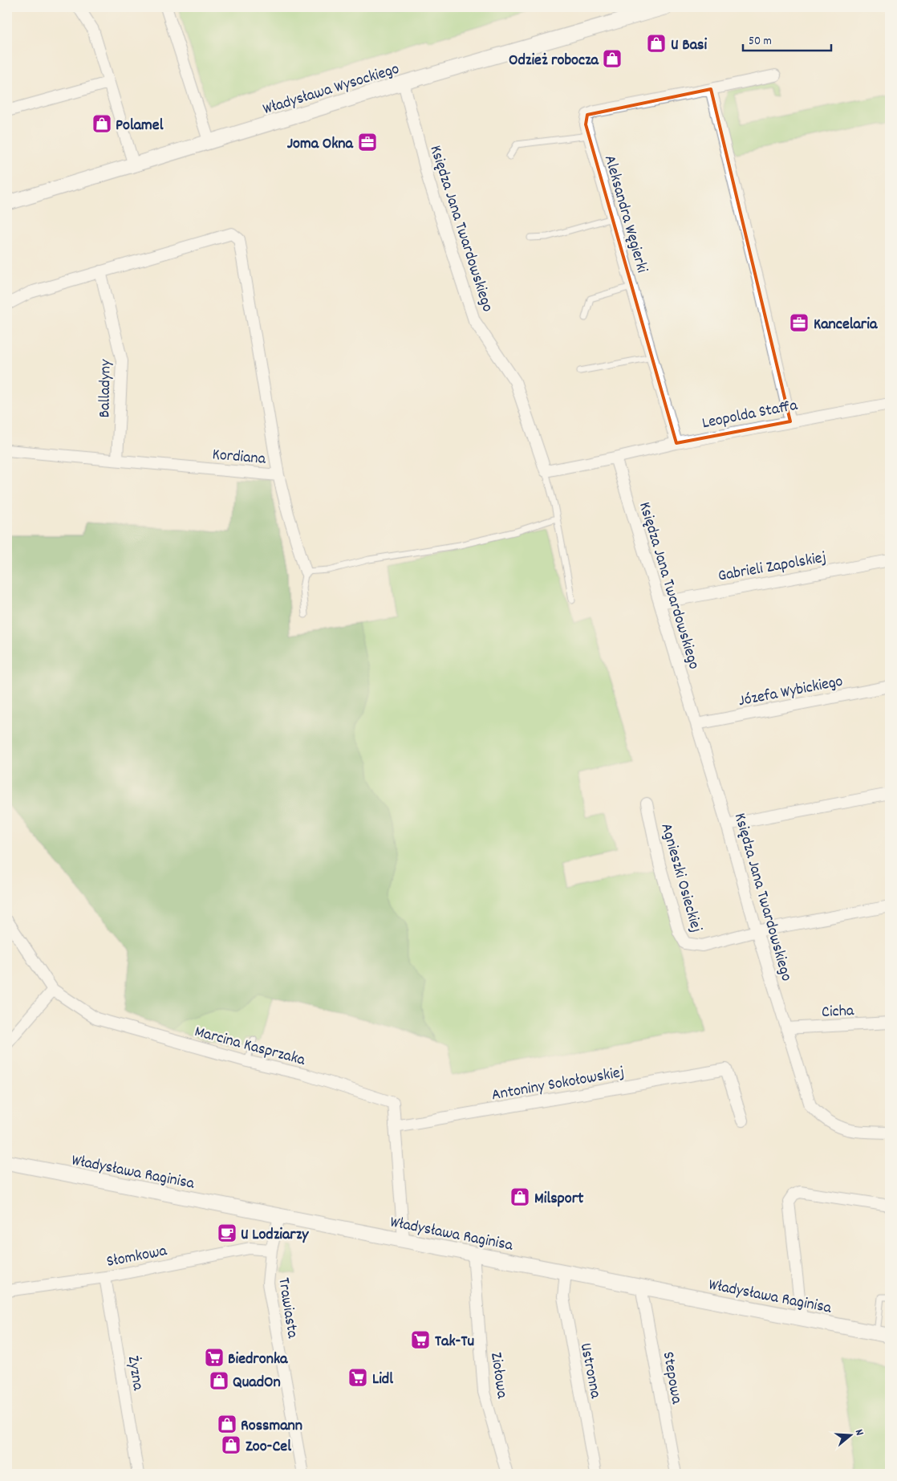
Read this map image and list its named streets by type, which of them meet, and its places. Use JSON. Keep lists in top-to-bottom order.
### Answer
{
  "streets": {
    "street": [
      "Władysława Wysockiego",
      "Aleksandra Węgierki",
      "Księdza Jana Twardowskiego",
      "Balladyny",
      "Leopolda Staffa",
      "Kordiana",
      "Gabrieli Zapolskiej",
      "Józefa Wybickiego",
      "Agnieszki Osieckiej",
      "Cicha",
      "Marcina Kasprzaka",
      "Antoniny Sokołowskiej",
      "Władysława Raginisa",
      "Słomkowa",
      "Trawiasta",
      "Ustronna",
      "Żyzna",
      "Ziołowa",
      "Stepowa"
    ]
  },
  "crossings": [
    ["Władysława Wysockiego", "Księdza Jana Twardowskiego"],
    ["Aleksandra Węgierki", "Leopolda Staffa"],
    ["Księdza Jana Twardowskiego", "Leopolda Staffa"],
    ["Księdza Jana Twardowskiego", "Gabrieli Zapolskiej"],
    ["Księdza Jana Twardowskiego", "Józefa Wybickiego"],
    ["Księdza Jana Twardowskiego", "Agnieszki Osieckiej"],
    ["Księdza Jana Twardowskiego", "Cicha"],
    ["Balladyny", "Kordiana"],
    ["Marcina Kasprzaka", "Antoniny Sokołowskiej"],
    ["Marcina Kasprzaka", "Władysława Raginisa"],
    ["Władysława Raginisa", "Trawiasta"],
    ["Władysława Raginisa", "Ustronna"],
    ["Władysława Raginisa", "Ziołowa"],
    ["Władysława Raginisa", "Stepowa"],
    ["Słomkowa", "Trawiasta"],
    ["Słomkowa", "Żyzna"]
  ],
  "places": {
    "shop": [
      "U Basi",
      "Odzież robocza",
      "Polamel",
      "Milsport",
      "QuadOn",
      "Rossmann",
      "Zoo-Cel"
    ],
    "office": ["Joma Okna", "Kancelaria"],
    "cafe": ["U Lodziarzy"],
    "supermarket": ["Tak-Tu", "Biedronka", "Lidl"]
  },
  "scale_bar": "50 m",
  "north": "right"
}
